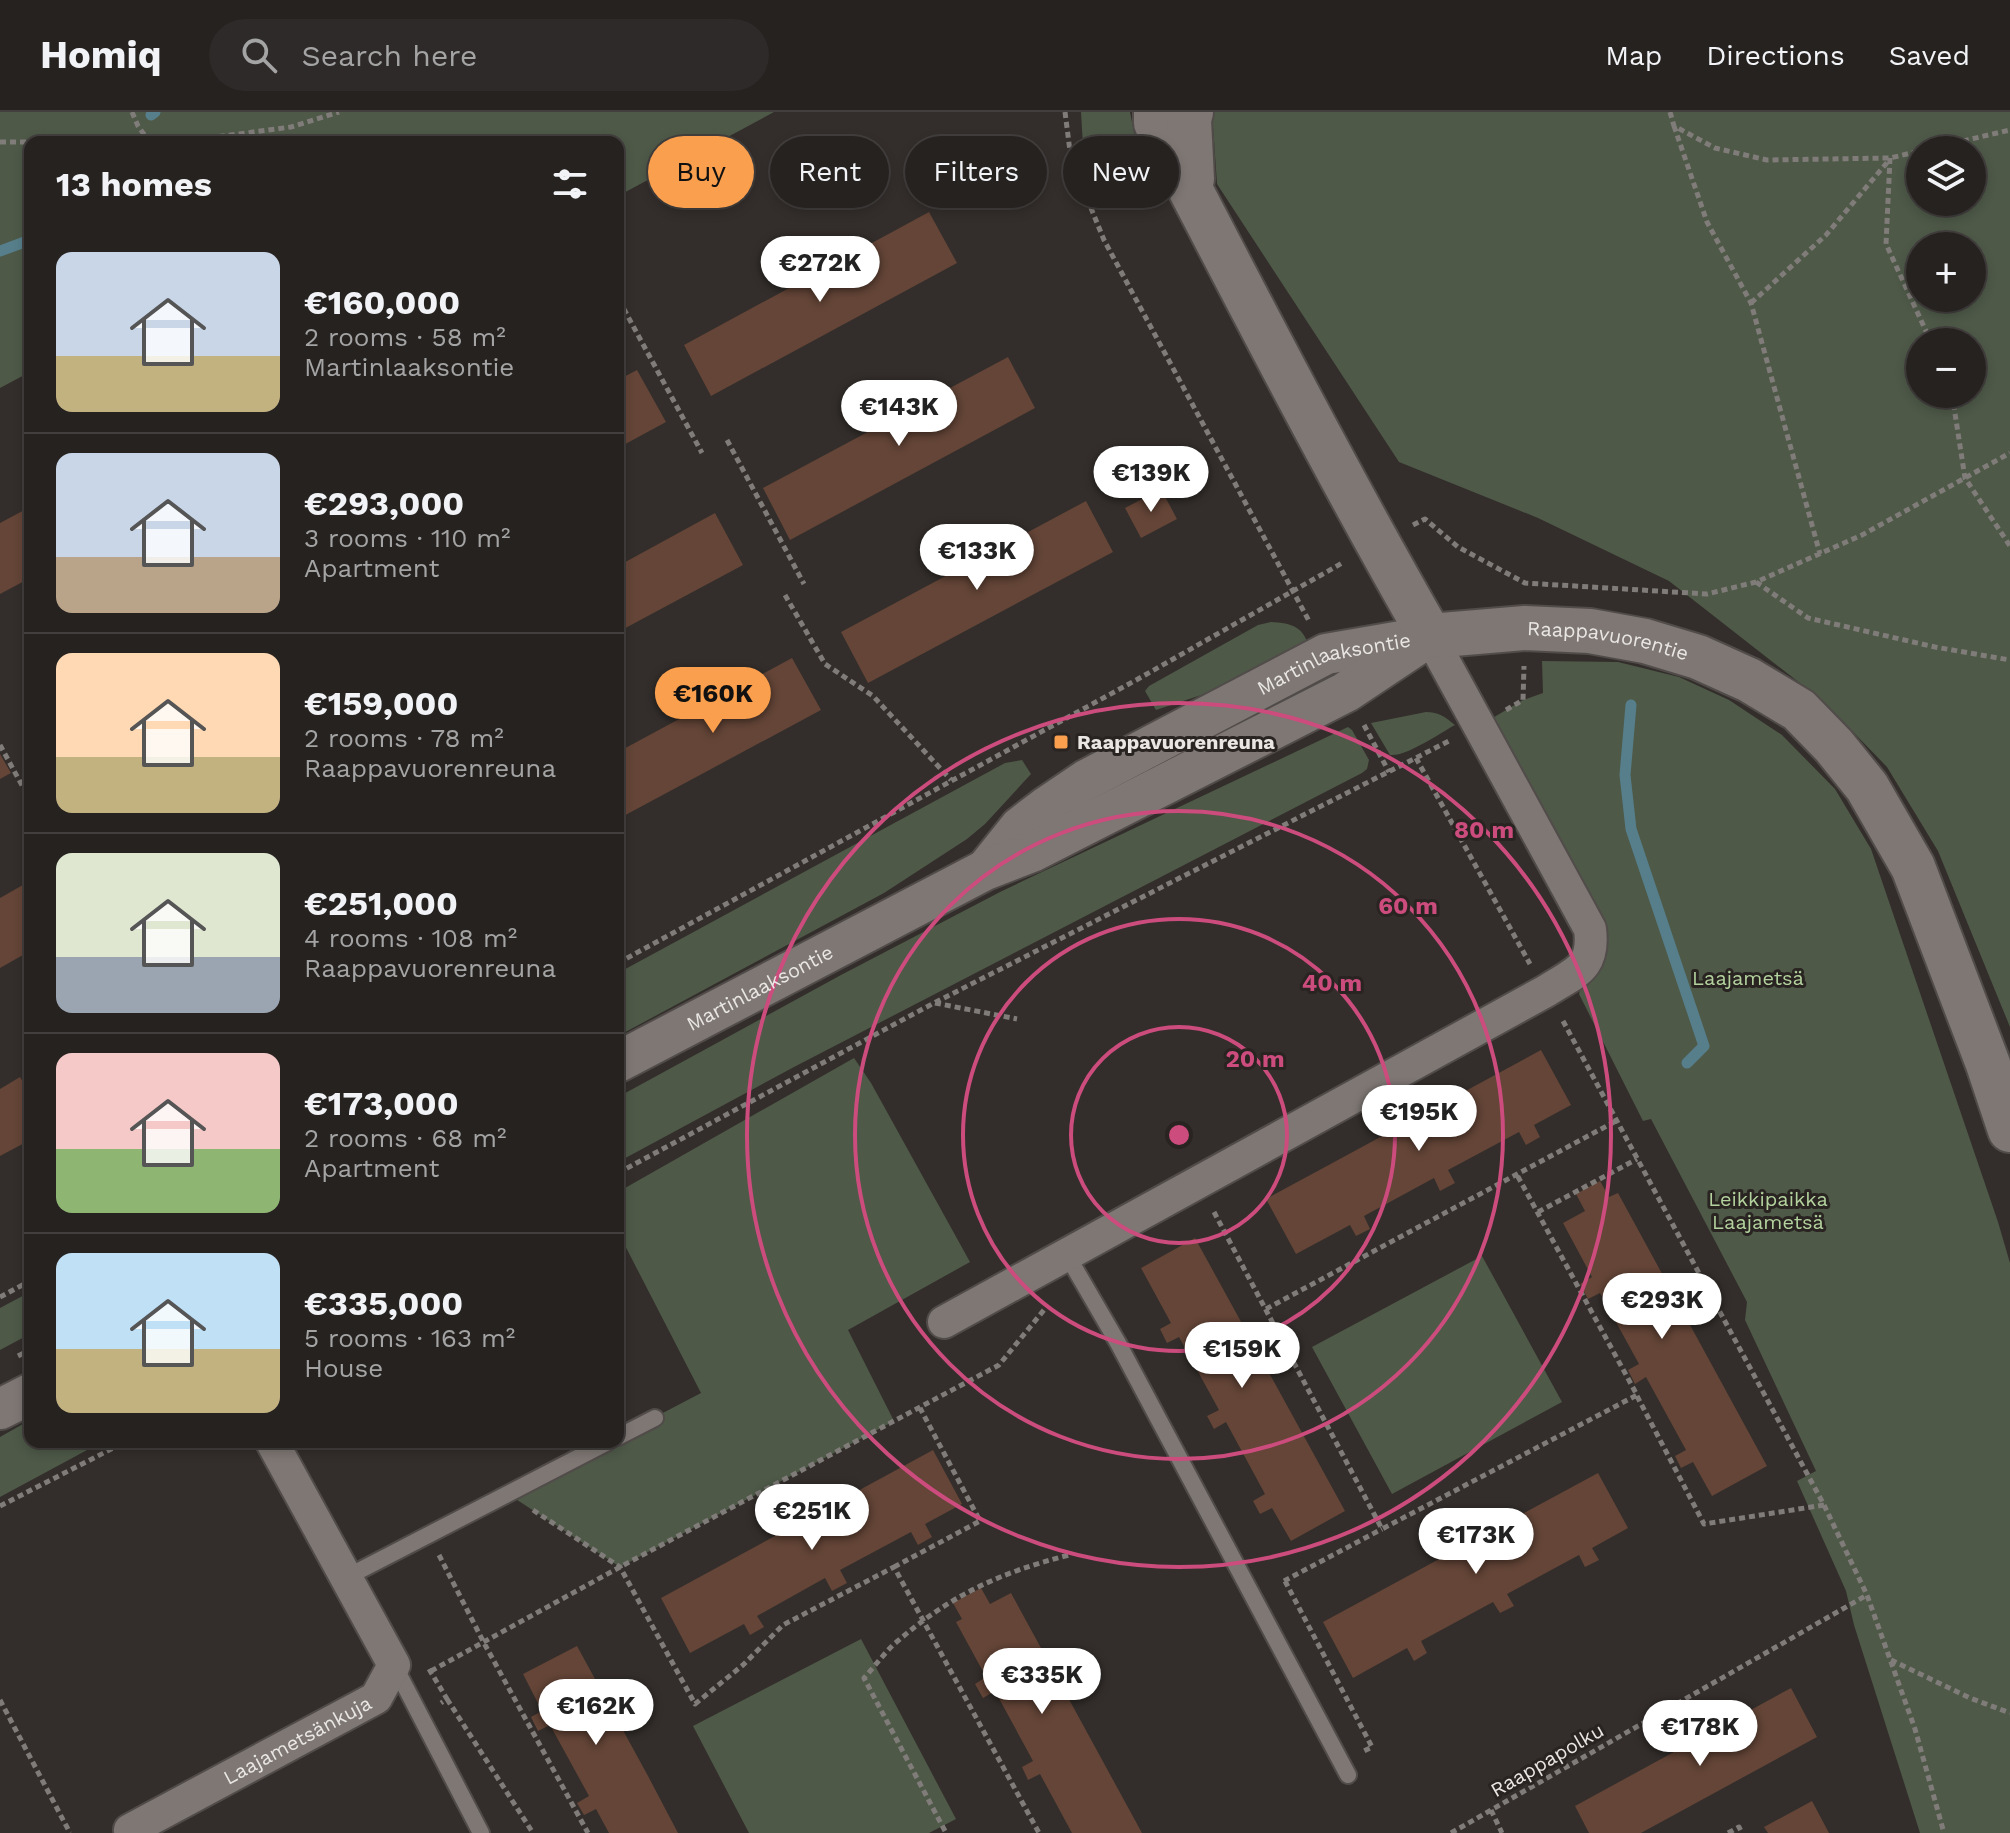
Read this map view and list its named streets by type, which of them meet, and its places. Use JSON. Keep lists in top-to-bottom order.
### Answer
{
  "streets": {
    "main road": ["Raappavuorentie"],
    "street": ["Martinlaaksontie", "Laajametsänkuja"],
    "path": ["Raappapolku"]
  },
  "crossings": [
    ["Raappavuorentie", "Martinlaaksontie"]
  ],
  "parks": ["Laajametsä", "Leikkipaikka Laajametsä"],
  "places": {
    "transit": ["Raappavuorenreuna"]
  },
  "page": {
    "header": "Homiq",
    "search": "Search here",
    "nav": ["Map", "Directions", "Saved"],
    "map_buttons": ["+", "−"],
    "chip": [
      "Buy",
      "Rent",
      "Filters",
      "New"
    ],
    "heading": "13 homes",
    "list": [
      {
        "name": "€160,000",
        "note": "2 rooms · 58 m² · Martinlaaksontie"
      },
      {
        "name": "€293,000",
        "note": "3 rooms · 110 m² · Apartment"
      },
      {
        "name": "€159,000",
        "note": "2 rooms · 78 m² · Raappavuorenreuna"
      },
      {
        "name": "€251,000",
        "note": "4 rooms · 108 m² · Raappavuorenreuna"
      },
      {
        "name": "€173,000",
        "note": "2 rooms · 68 m² · Apartment"
      },
      {
        "name": "€335,000",
        "note": "5 rooms · 163 m² · House"
      }
    ],
    "price": [
      "€272K",
      "€143K",
      "€139K",
      "€133K",
      "€160K",
      "€195K",
      "€293K",
      "€159K",
      "€251K",
      "€173K",
      "€335K",
      "€162K",
      "€178K"
    ]
  },
  "rings": [
    "80 m",
    "60 m",
    "40 m",
    "20 m"
  ]
}
